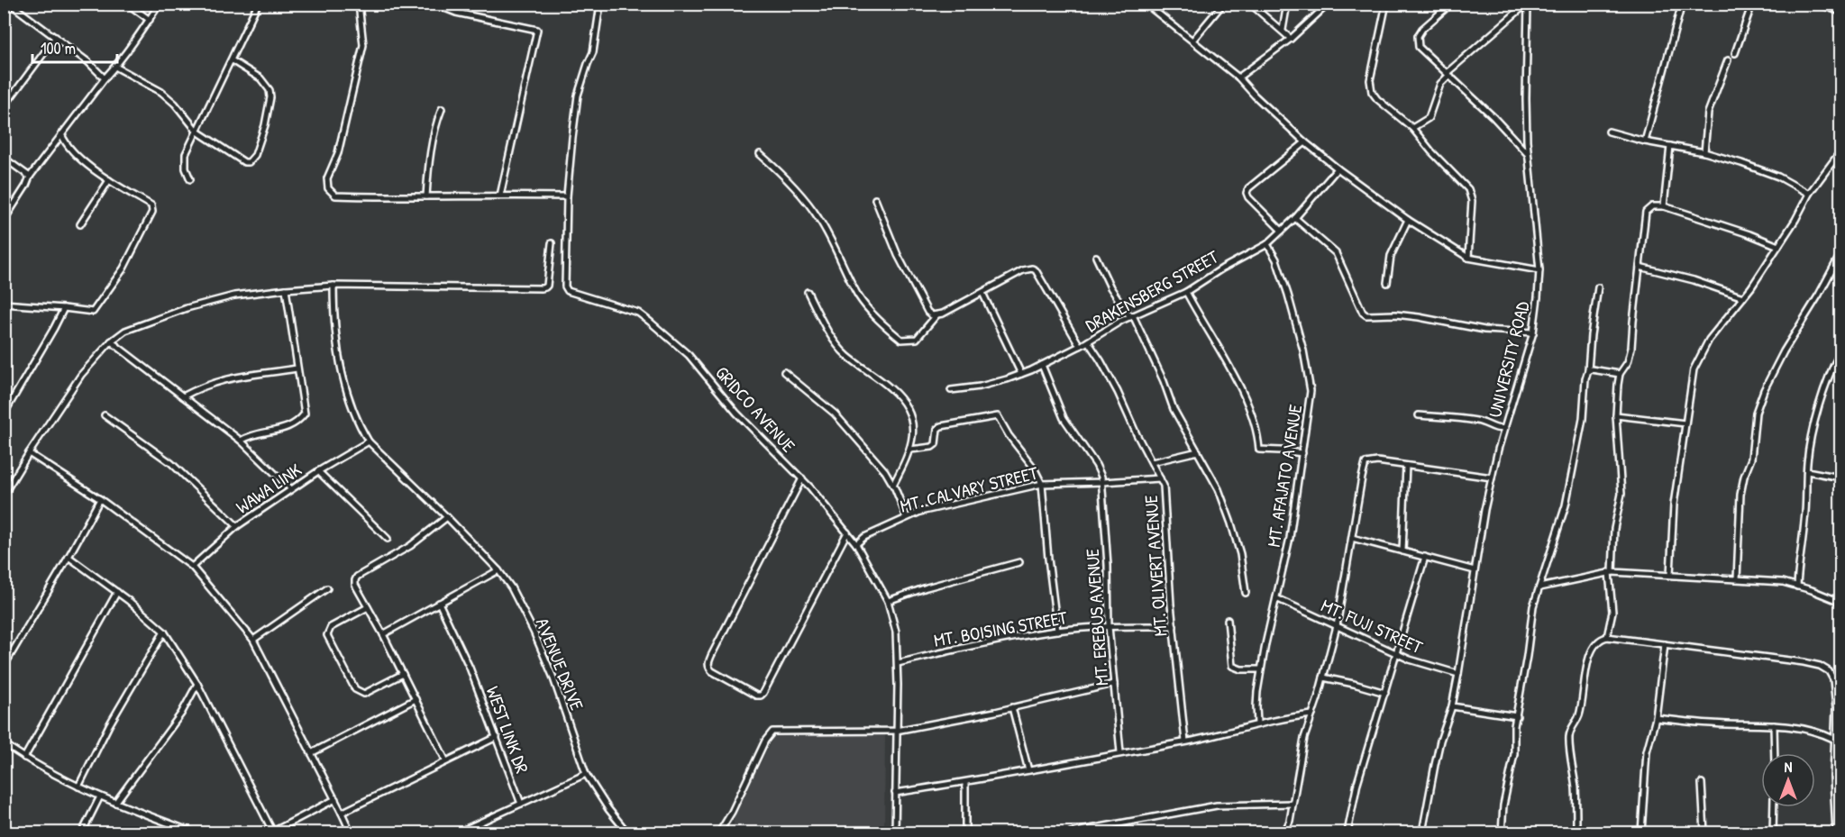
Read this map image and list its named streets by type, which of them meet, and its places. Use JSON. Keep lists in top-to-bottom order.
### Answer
{
  "streets": {
    "street": [
      "DRAKENSBERG STREET",
      "UNIVERSITY ROAD",
      "GRIDCO AVENUE",
      "MT. AFAJATO AVENUE",
      "WAWA LINK",
      "MT. CALVARY STREET",
      "MT. OLIVERT AVENUE",
      "MT. EREBUS AVENUE",
      "MT. FUJI STREET",
      "MT. BOISING STREET",
      "AVENUE DRIVE",
      "WEST LINK DR"
    ]
  },
  "crossings": [
    ["DRAKENSBERG STREET", "MT. AFAJATO AVENUE"],
    ["DRAKENSBERG STREET", "MT. OLIVERT AVENUE"],
    ["UNIVERSITY ROAD", "MT. FUJI STREET"],
    ["GRIDCO AVENUE", "MT. CALVARY STREET"],
    ["GRIDCO AVENUE", "MT. BOISING STREET"],
    ["MT. AFAJATO AVENUE", "MT. FUJI STREET"],
    ["WAWA LINK", "AVENUE DRIVE"],
    ["MT. CALVARY STREET", "MT. OLIVERT AVENUE"],
    ["MT. CALVARY STREET", "MT. EREBUS AVENUE"],
    ["MT. OLIVERT AVENUE", "MT. BOISING STREET"],
    ["MT. EREBUS AVENUE", "MT. BOISING STREET"]
  ],
  "scale_bar": "100 m",
  "north": "top"
}
